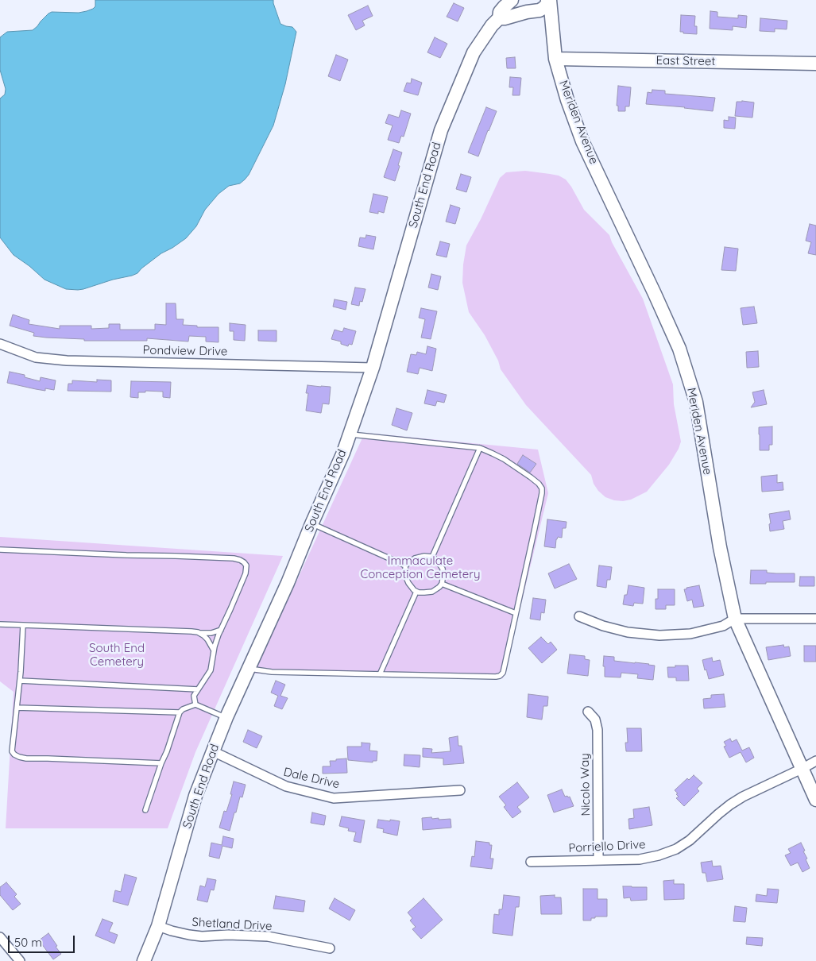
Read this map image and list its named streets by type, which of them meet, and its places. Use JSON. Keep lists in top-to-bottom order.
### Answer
{
  "streets": {
    "street": [
      "East Street",
      "Meriden Avenue",
      "South End Road",
      "Pondview Drive",
      "Dale Drive",
      "Nicolo Way",
      "Porriello Drive",
      "Shetland Drive"
    ]
  },
  "crossings": [
    ["East Street", "Meriden Avenue"],
    ["Meriden Avenue", "Porriello Drive"],
    ["South End Road", "Pondview Drive"],
    ["South End Road", "Dale Drive"],
    ["South End Road", "Shetland Drive"],
    ["Nicolo Way", "Porriello Drive"]
  ],
  "parks": ["Immaculate Conception Cemetery", "South End Cemetery"],
  "scale_bar": "50 m"
}
